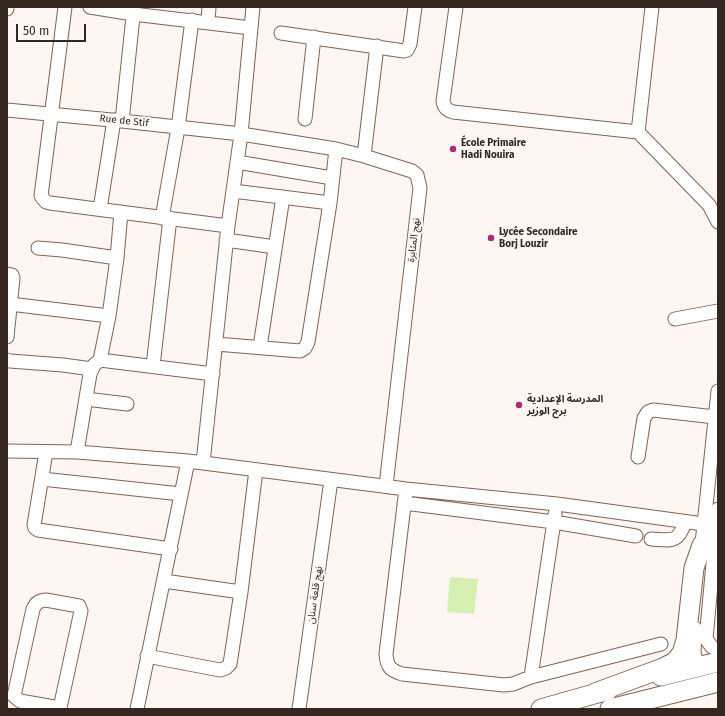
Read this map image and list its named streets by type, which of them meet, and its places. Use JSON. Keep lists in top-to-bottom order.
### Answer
{
  "streets": {
    "street": ["Rue de Stif", "نهج المثابرة", "نهج قلعة سنان"]
  },
  "crossings": [
    ["Rue de Stif", "نهج المثابرة"]
  ],
  "places": ["École Primaire Hadi Nouira", "Lycée Secondaire Borj Louzir", "المدرسة الإعدادية برج الوزير"],
  "scale_bar": "50 m"
}
